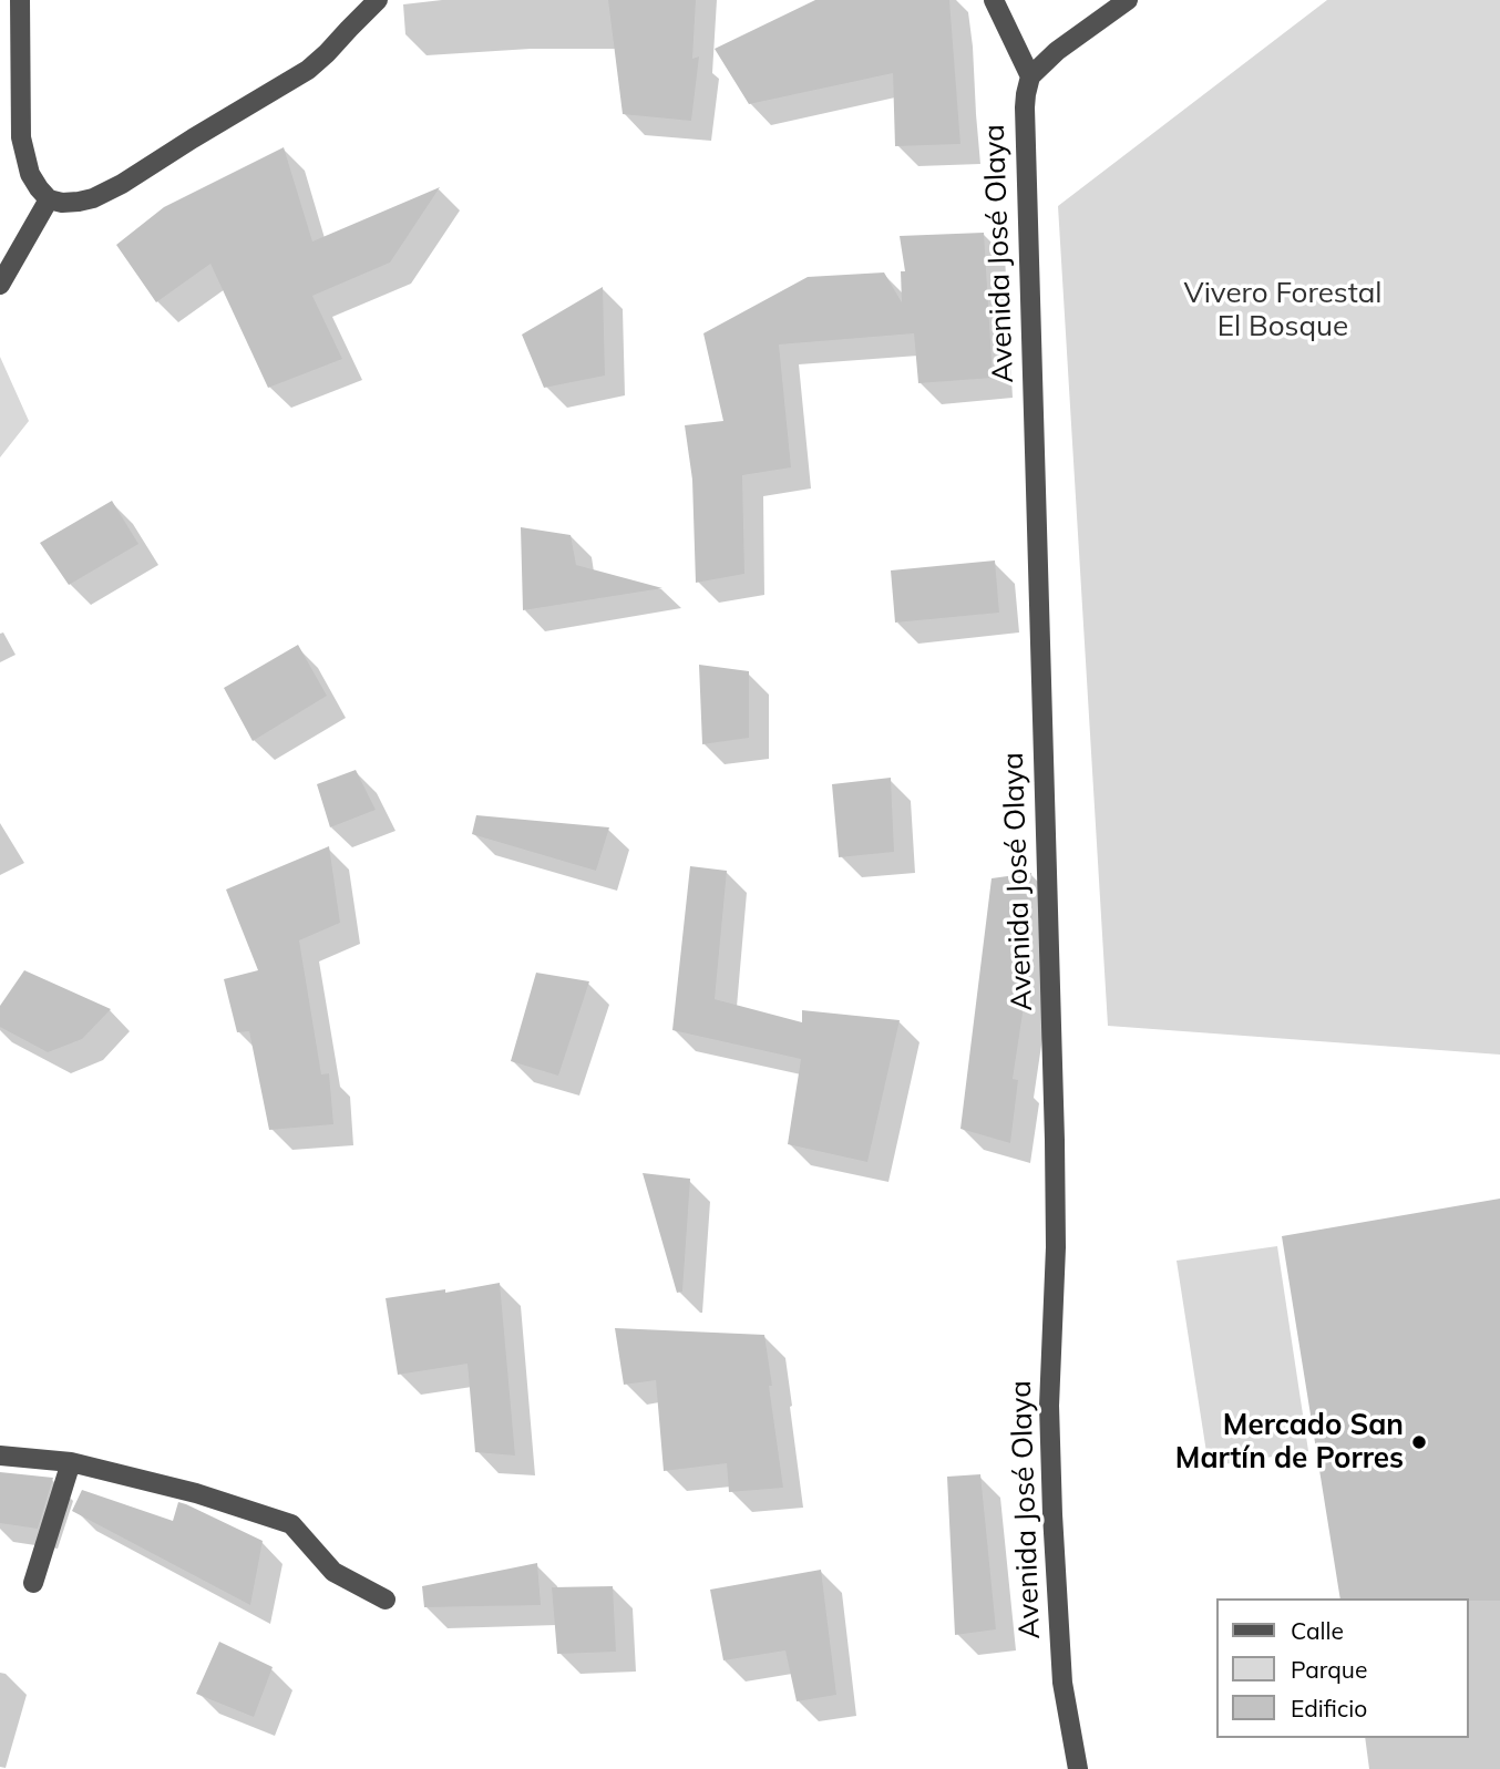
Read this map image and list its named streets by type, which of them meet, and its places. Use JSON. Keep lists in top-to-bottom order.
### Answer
{
  "streets": {
    "street": ["Avenida José Olaya"]
  },
  "parks": ["Vivero Forestal El Bosque"],
  "places": ["Mercado San Martín de Porres"],
  "legend": ["Calle", "Parque", "Edificio"]
}
